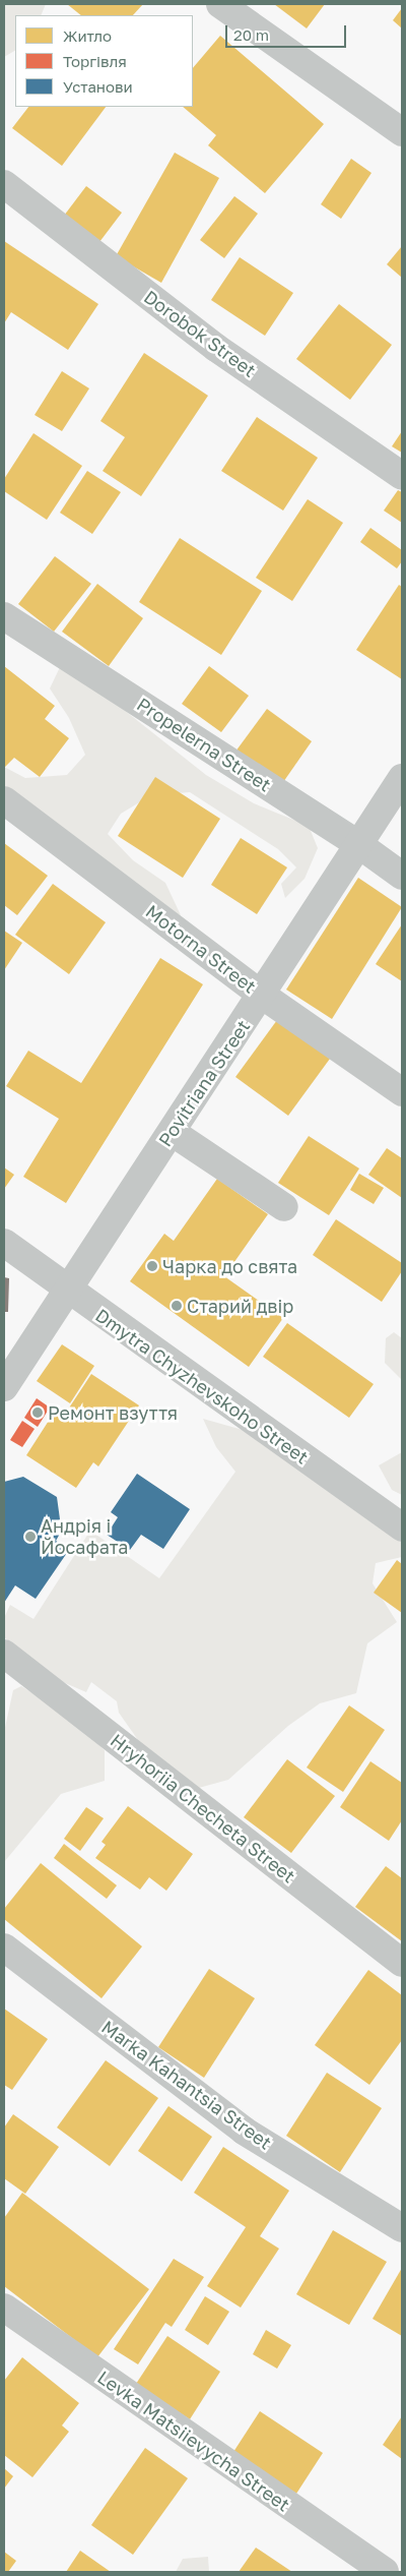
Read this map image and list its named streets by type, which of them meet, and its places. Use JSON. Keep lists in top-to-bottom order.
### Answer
{
  "streets": {
    "street": [
      "Dorobok Street",
      "Propelerna Street",
      "Motorna Street",
      "Povitriana Street",
      "Dmytra Chyzhevskoho Street",
      "Hryhoriia Checheta Street",
      "Marka Kahantsia Street",
      "Levka Matsiievycha Street"
    ]
  },
  "crossings": [
    ["Propelerna Street", "Povitriana Street"],
    ["Motorna Street", "Povitriana Street"],
    ["Povitriana Street", "Dmytra Chyzhevskoho Street"]
  ],
  "places": [
    "Чарка до свята",
    "Старий двір",
    "Ремонт взуття",
    "Андрія і Йосафата"
  ],
  "legend": ["Житло", "Торгівля", "Установи"],
  "scale_bar": "20 m"
}
